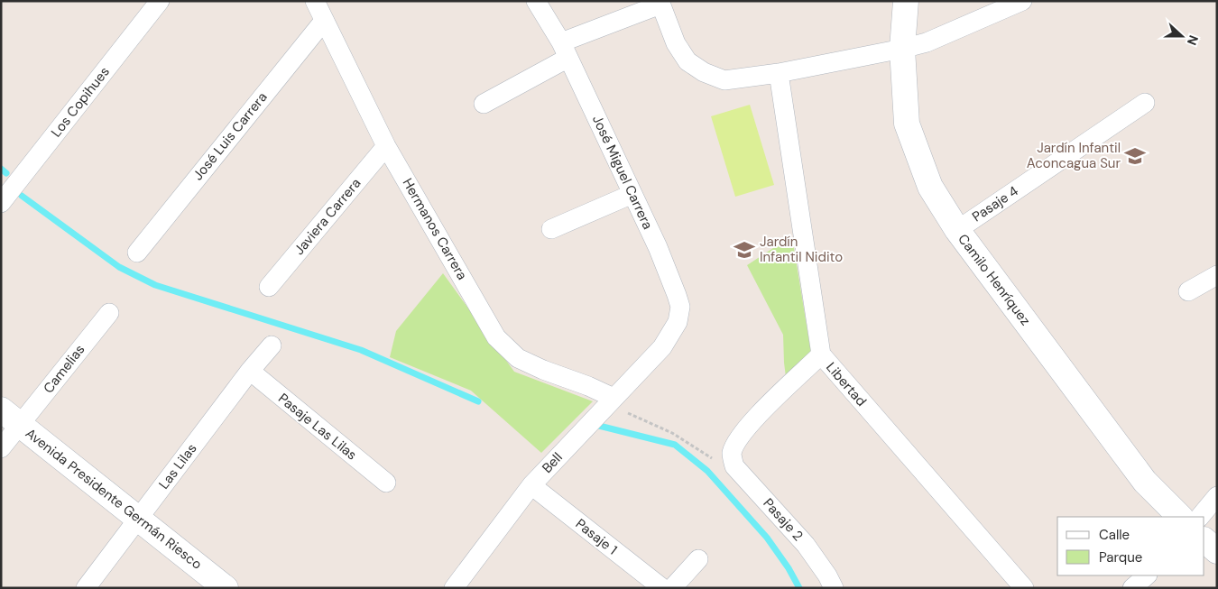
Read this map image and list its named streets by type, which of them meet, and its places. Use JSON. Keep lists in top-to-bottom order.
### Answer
{
  "streets": {
    "street": [
      "Los Copihues",
      "José Luis Carrera",
      "José Miguel Carrera",
      "Pasaje 4",
      "Javiera Carrera",
      "Hermanos Carrera",
      "Camilo Henríquez",
      "Camelias",
      "Libertad",
      "Pasaje Las Lilas",
      "Bell",
      "Las Lilas",
      "Avenida Presidente Germán Riesco",
      "Pasaje 2",
      "Pasaje 1"
    ]
  },
  "crossings": [
    ["José Luis Carrera", "Hermanos Carrera"],
    ["José Miguel Carrera", "Bell"],
    ["Pasaje 4", "Camilo Henríquez"],
    ["Javiera Carrera", "Hermanos Carrera"],
    ["Hermanos Carrera", "Bell"],
    ["Camelias", "Avenida Presidente Germán Riesco"],
    ["Pasaje Las Lilas", "Las Lilas"],
    ["Bell", "Pasaje 1"],
    ["Las Lilas", "Avenida Presidente Germán Riesco"]
  ],
  "places": {
    "school or university": ["Jardín Infantil Aconcagua Sur", "Jardín Infantil Nidito"]
  },
  "legend": ["Calle", "Parque"],
  "north": "right"
}
